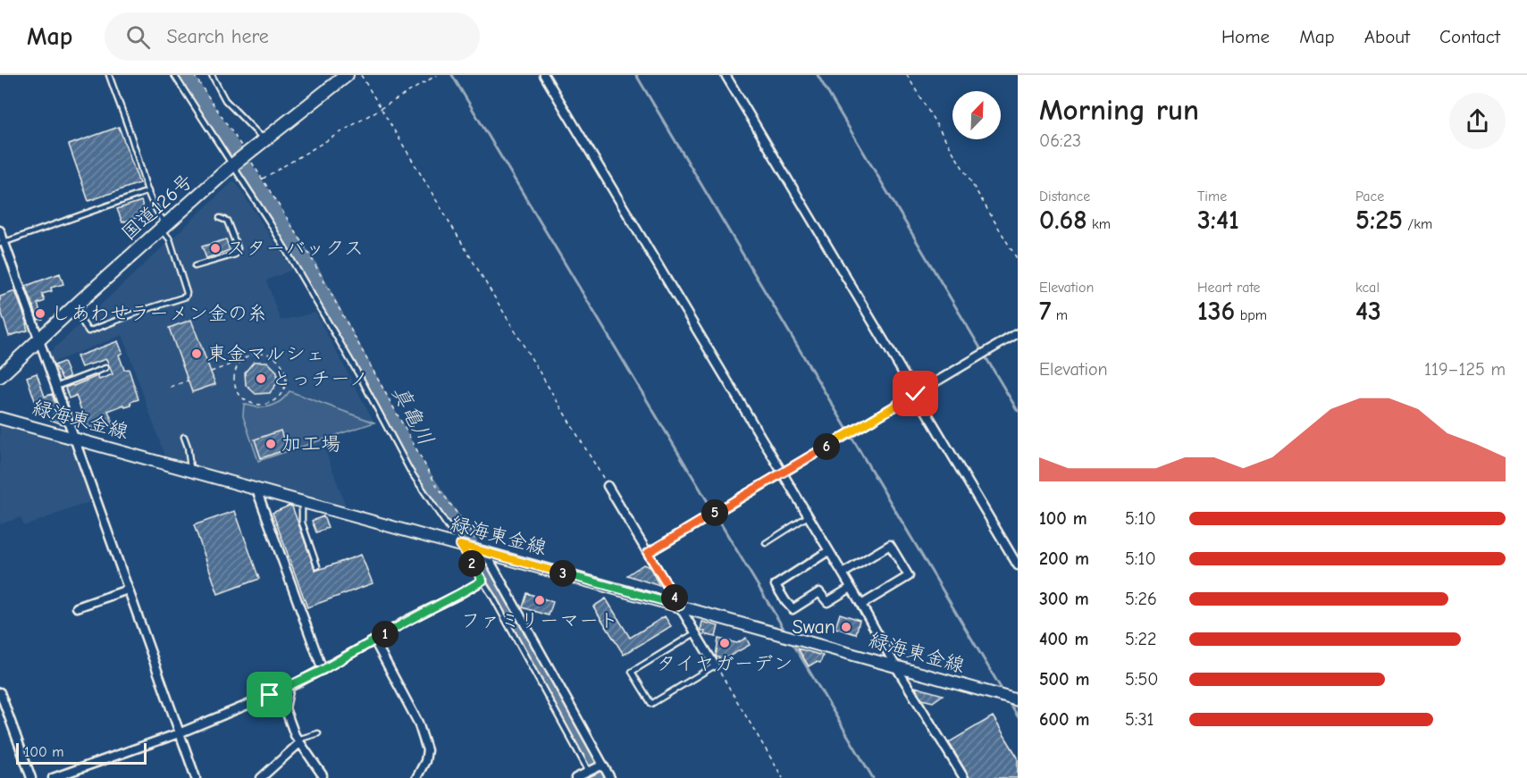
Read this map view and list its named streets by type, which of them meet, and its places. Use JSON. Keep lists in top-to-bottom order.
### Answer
{
  "streets": {
    "highway": ["国道126号"],
    "main road": ["緑海東金線"]
  },
  "water": ["真亀川"],
  "places": [
    "スターバックス",
    "しあわせラーメン金の糸",
    "東金マルシェ",
    "とっチーノ",
    "加工場",
    "ファミリーマート",
    "Swan",
    "タイヤガーデン"
  ],
  "scale_bar": "100 m",
  "north": "top right",
  "page": {
    "header": "Map",
    "search": "Search here",
    "nav": [
      "Home",
      "Map",
      "About",
      "Contact"
    ],
    "heading": ["Morning run", "06:23"],
    "stats": [
      ["Distance", "0.68 km"],
      ["Time", "3:41"],
      ["Pace", "5:25 /km"],
      ["Elevation", "7 m"],
      ["Heart rate", "136 bpm"],
      ["kcal", "43"]
    ],
    "chart": ["Elevation", "119–125 m"],
    "pins": [
      "6",
      "5",
      "2",
      "3",
      "4",
      "1"
    ],
    "list": [
      {
        "name": "100 m",
        "note": "5:10"
      },
      {
        "name": "200 m",
        "note": "5:10"
      },
      {
        "name": "300 m",
        "note": "5:26"
      },
      {
        "name": "400 m",
        "note": "5:22"
      },
      {
        "name": "500 m",
        "note": "5:50"
      },
      {
        "name": "600 m",
        "note": "5:31"
      }
    ],
    "scale": "100 m"
  }
}
